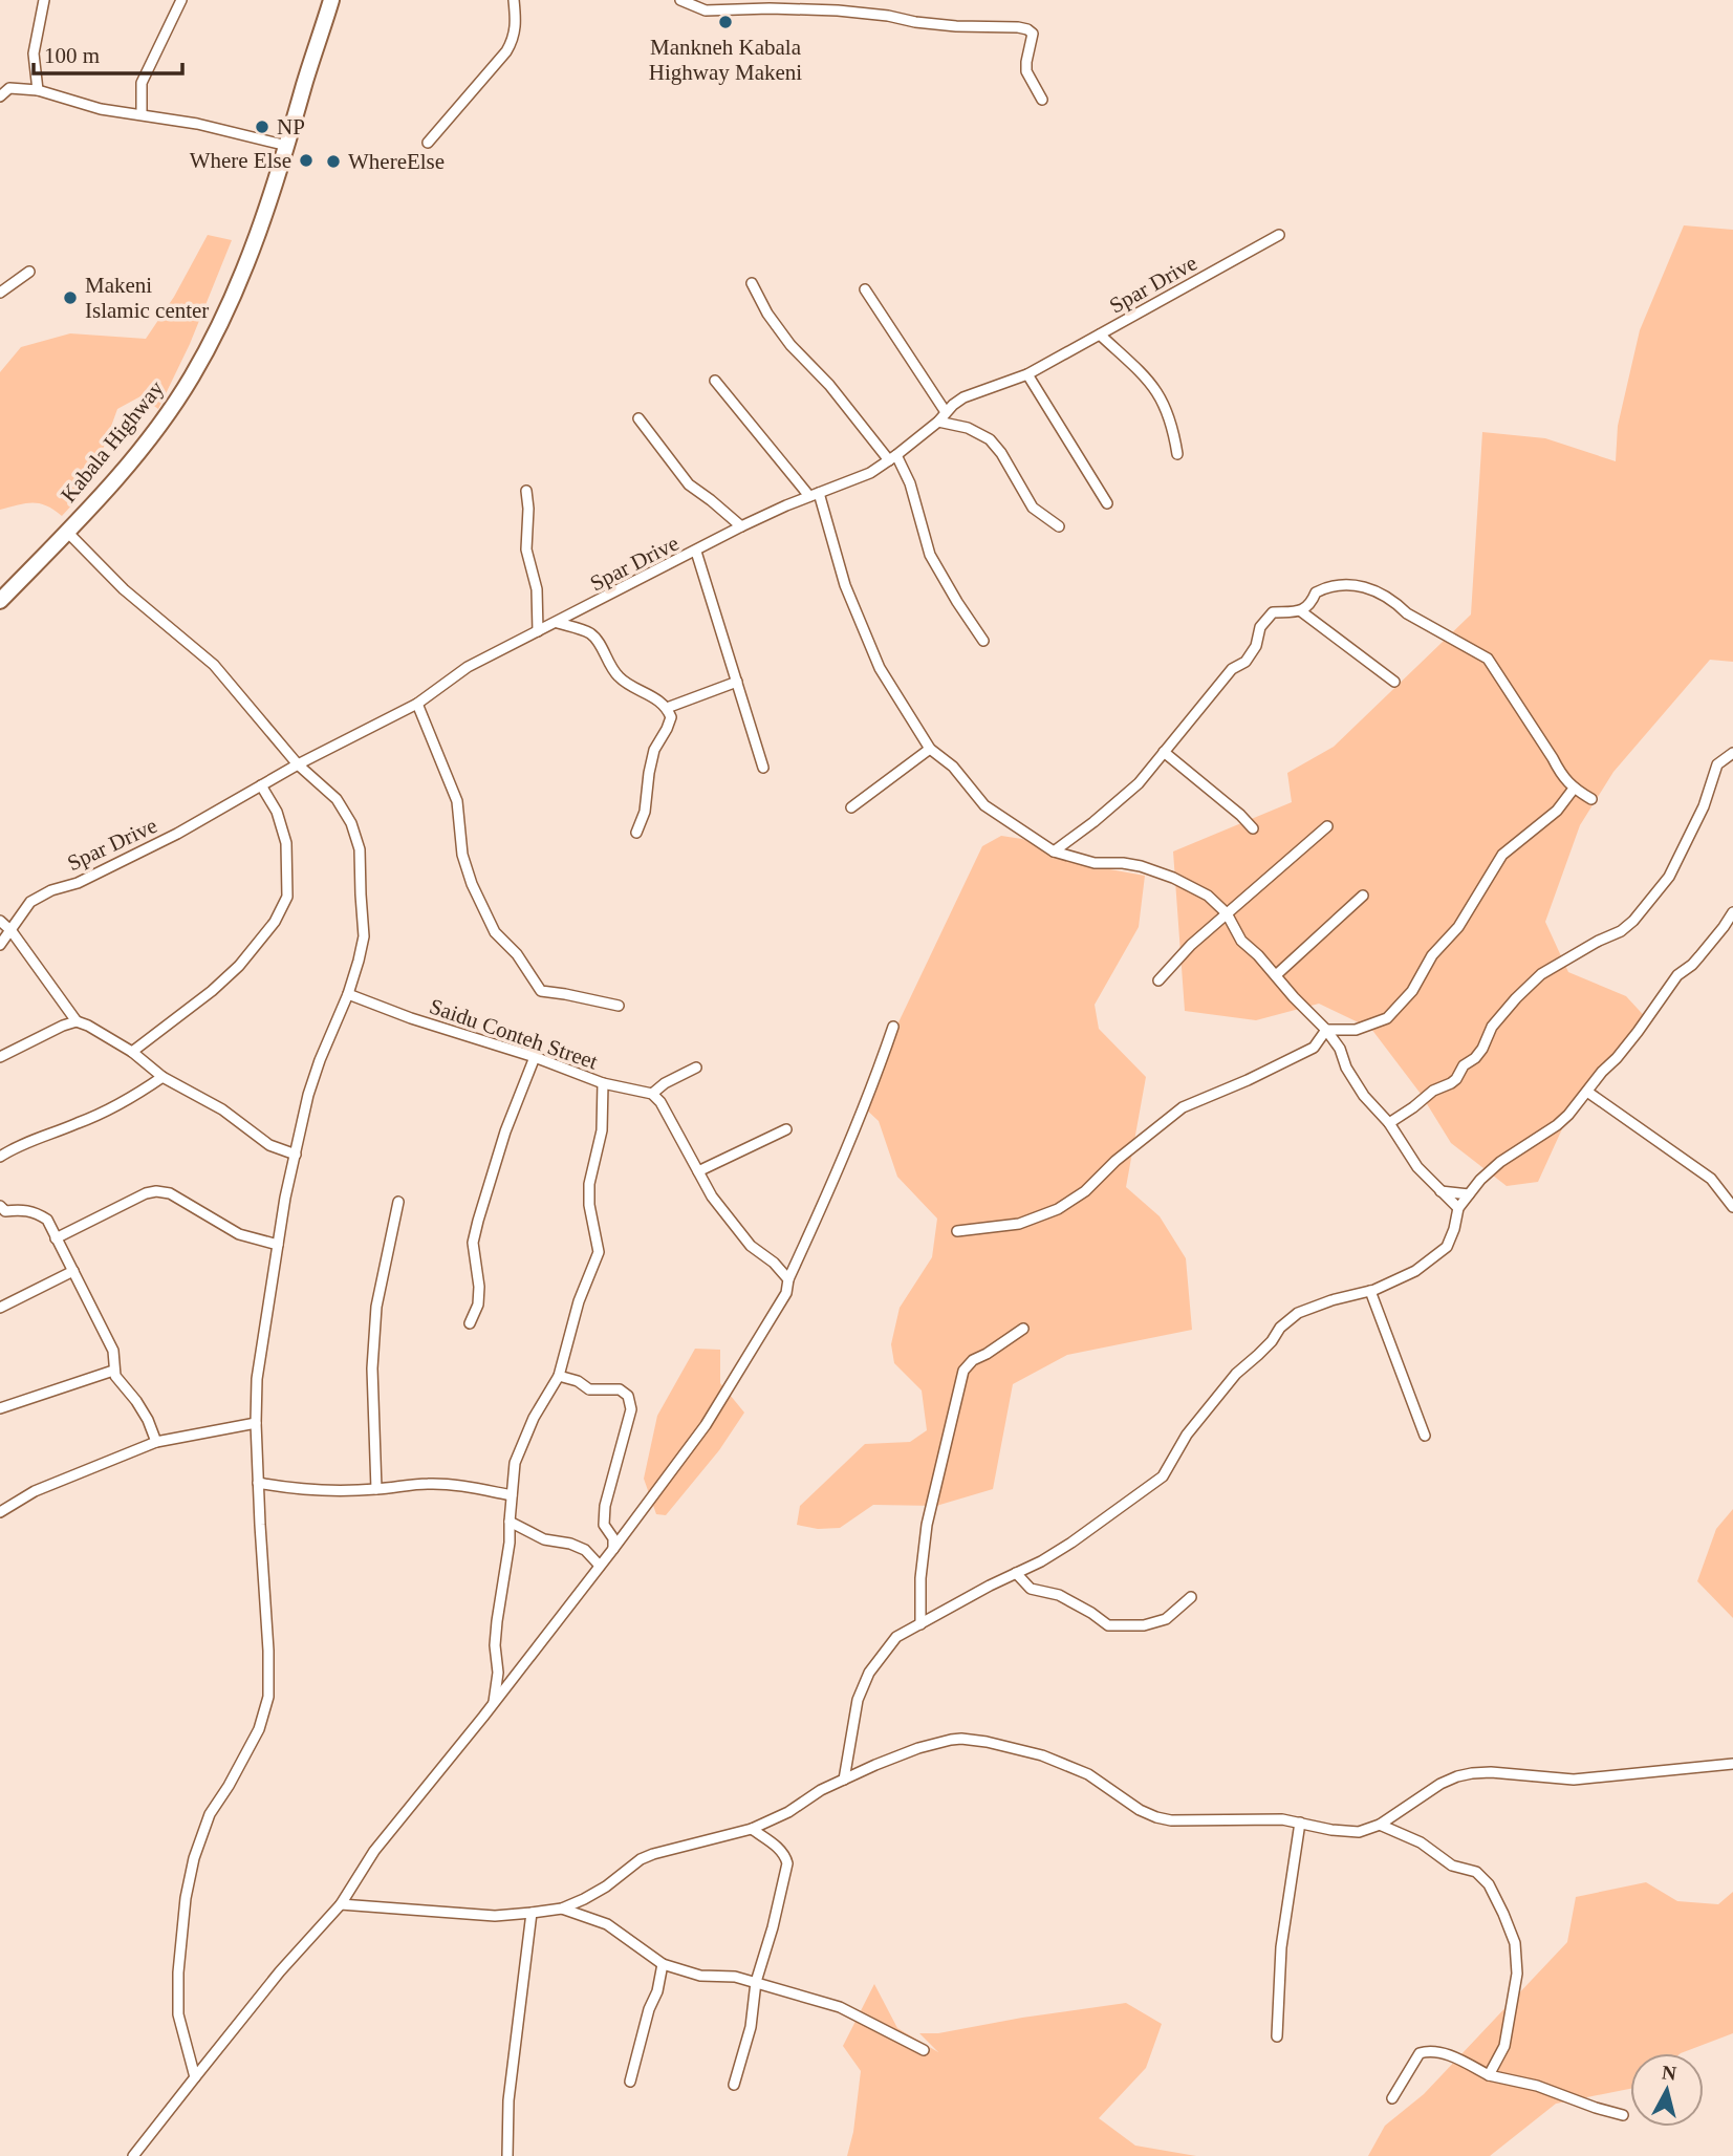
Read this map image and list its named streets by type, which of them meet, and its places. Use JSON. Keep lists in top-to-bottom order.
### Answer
{
  "streets": {
    "main road": ["Kabala Highway"],
    "street": ["Spar Drive", "Saidu Conteh Street"]
  },
  "places": [
    "Mankneh Kabala Highway Makeni",
    "NP",
    "Where Else",
    "WhereElse",
    "Makeni Islamic center"
  ],
  "scale_bar": "100 m",
  "north": "top"
}
